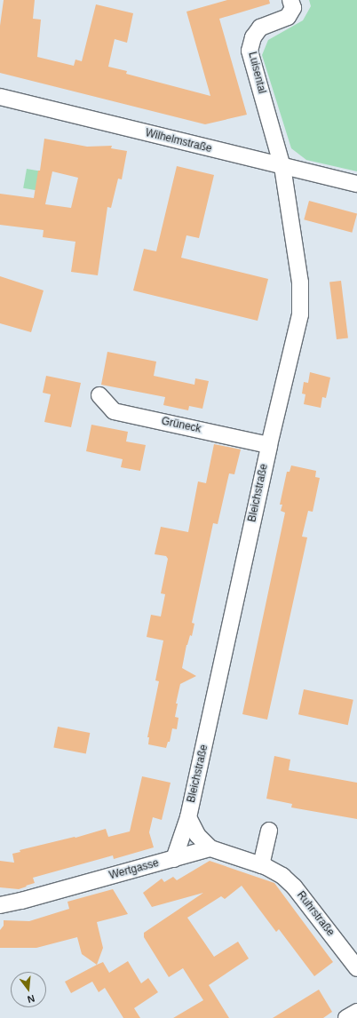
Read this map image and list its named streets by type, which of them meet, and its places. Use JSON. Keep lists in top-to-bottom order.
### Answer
{
  "streets": {
    "street": [
      "Luisental",
      "Wilhelmstraße",
      "Grüneck",
      "Bleichstraße",
      "Wertgasse",
      "Ruhrstraße"
    ]
  },
  "crossings": [
    ["Luisental", "Wilhelmstraße"],
    ["Luisental", "Bleichstraße"],
    ["Wilhelmstraße", "Bleichstraße"],
    ["Grüneck", "Bleichstraße"],
    ["Bleichstraße", "Wertgasse"]
  ],
  "north": "bottom"
}
